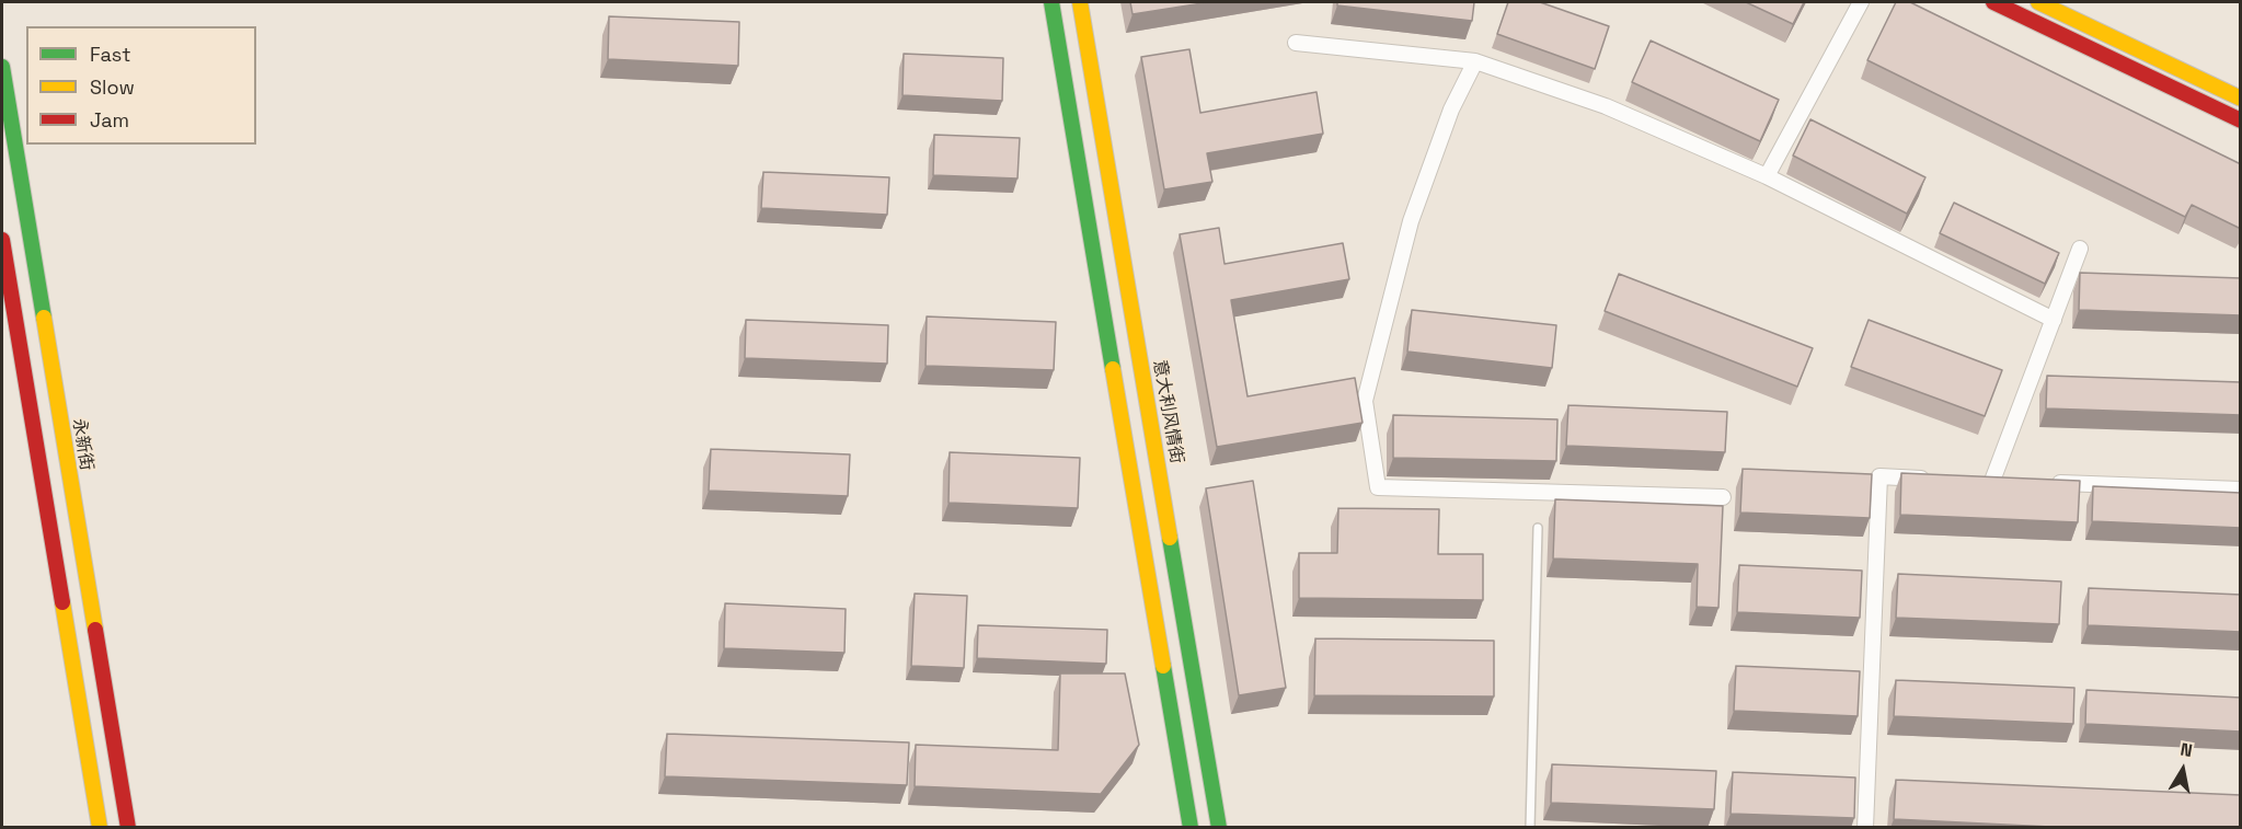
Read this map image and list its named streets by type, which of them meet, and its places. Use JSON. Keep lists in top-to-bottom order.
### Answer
{
  "streets": {
    "street": ["意大利风情街", "永新街"]
  },
  "legend": ["Fast", "Slow", "Jam"],
  "north": "top"
}
